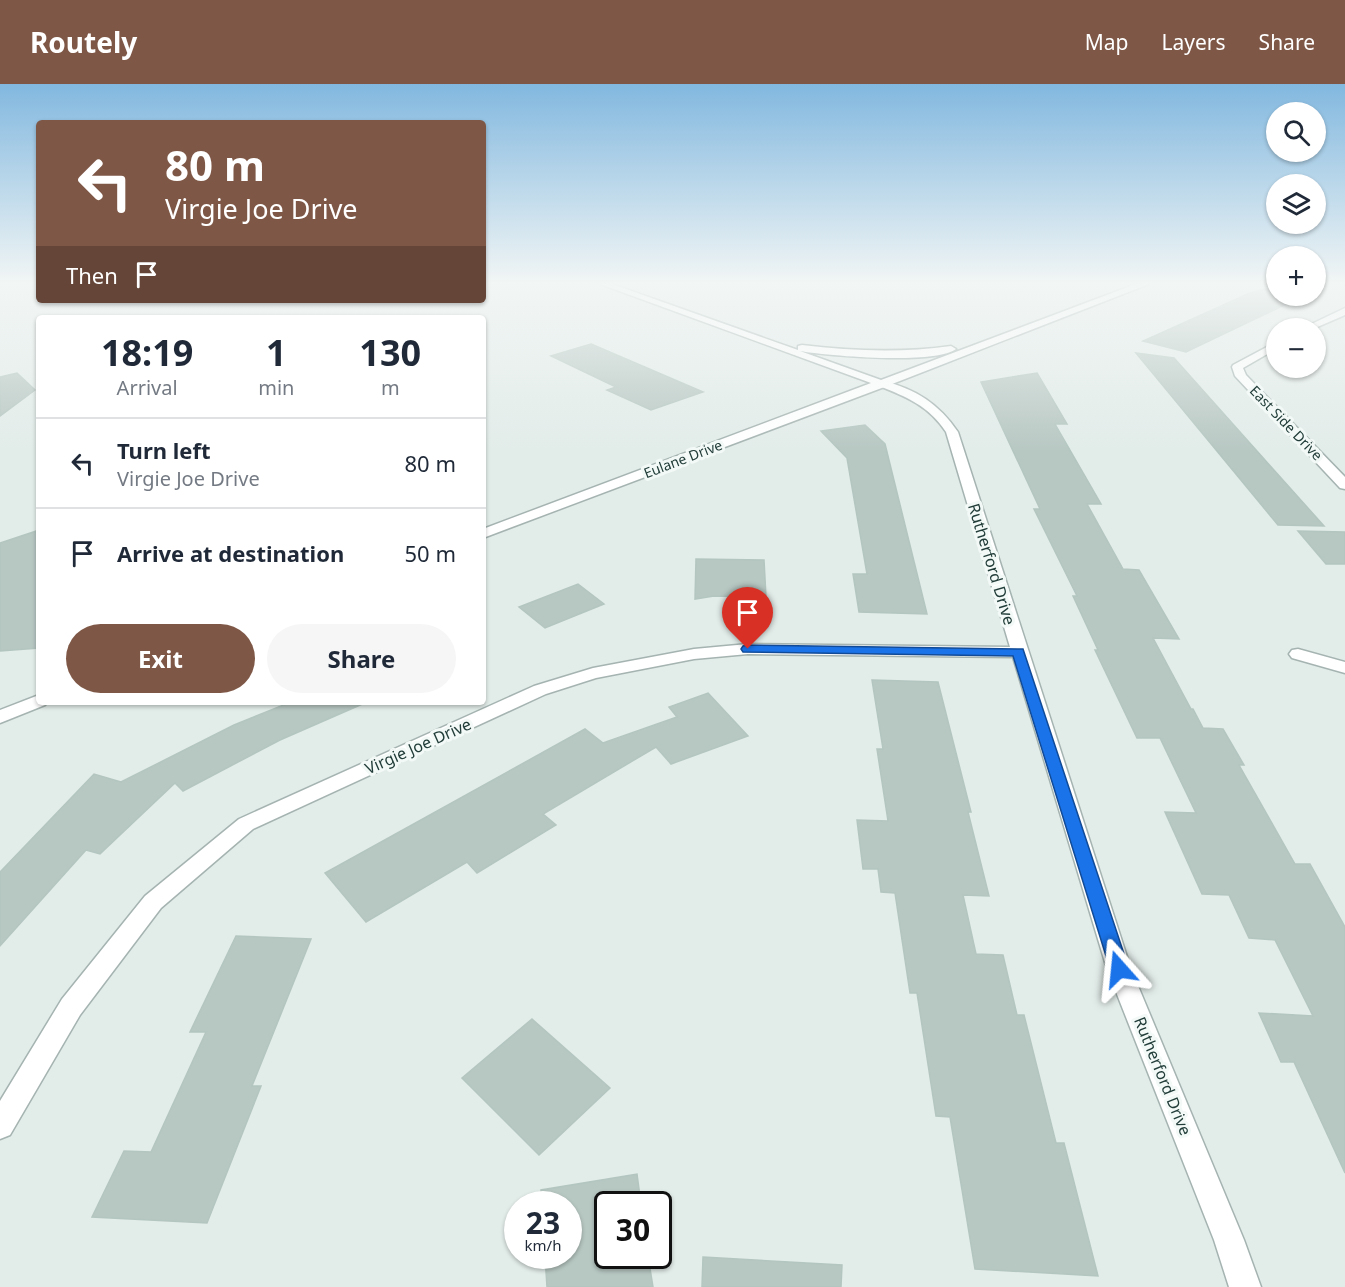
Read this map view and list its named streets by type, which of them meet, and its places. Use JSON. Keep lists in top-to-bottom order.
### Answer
{
  "streets": {
    "street": [
      "East Side Drive",
      "Eulane Drive",
      "Rutherford Drive",
      "Virgie Joe Drive"
    ]
  },
  "crossings": [
    ["Eulane Drive", "Rutherford Drive"],
    ["Rutherford Drive", "Virgie Joe Drive"]
  ],
  "page": {
    "header": "Routely",
    "nav": ["Map", "Layers", "Share"],
    "map_buttons": ["+", "−"],
    "turn": ["80 m", "Virgie Joe Drive"],
    "then": "Then",
    "eta": [
      "18:19",
      "Arrival",
      "1",
      "min",
      "130",
      "m"
    ],
    "list": [
      {
        "name": "Turn left",
        "note": "Virgie Joe Drive",
        "value": "80 m"
      },
      {
        "name": "Arrive at destination",
        "value": "50 m"
      }
    ],
    "buttons": ["Exit", "Share"],
    "speed": "23 km/h",
    "limit": "30"
  }
}
